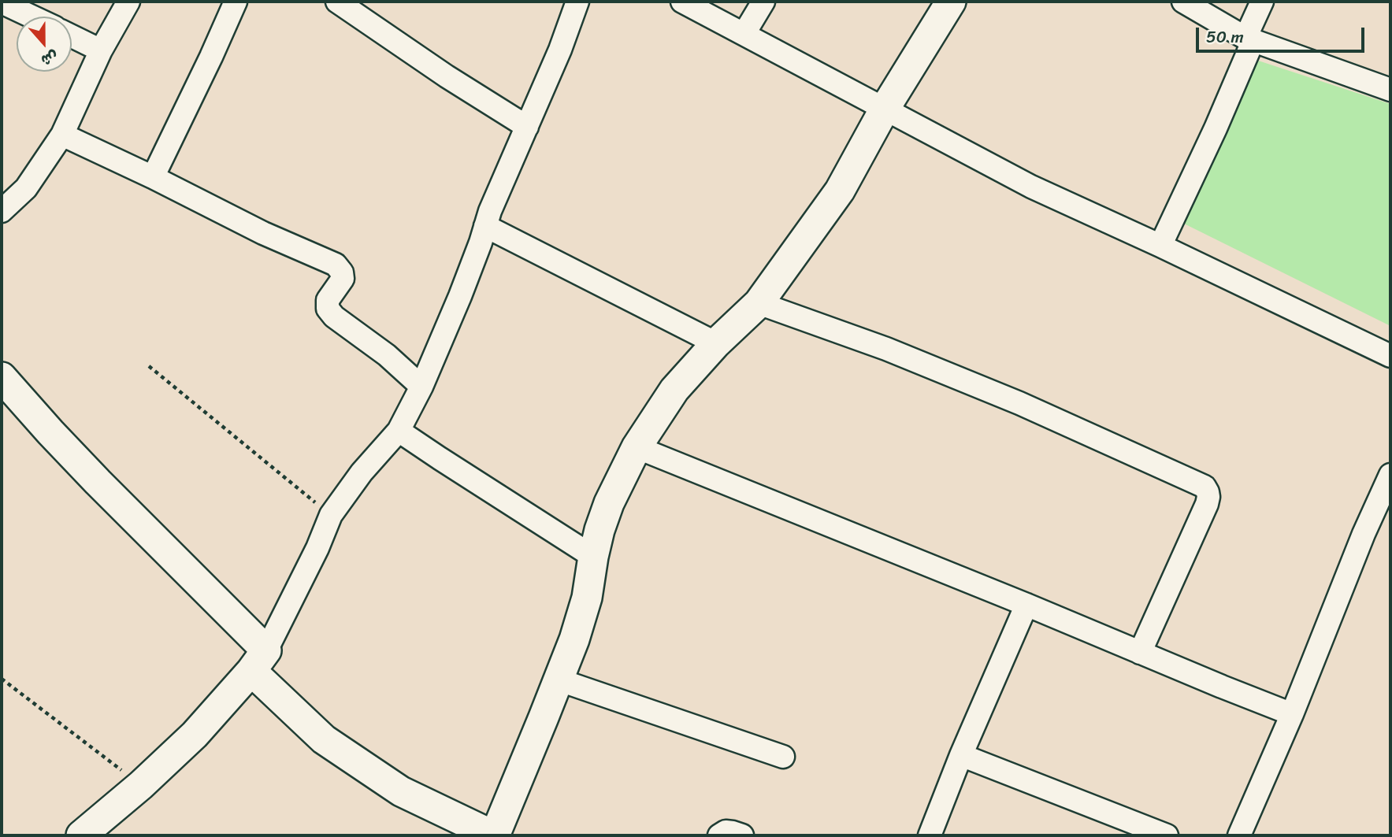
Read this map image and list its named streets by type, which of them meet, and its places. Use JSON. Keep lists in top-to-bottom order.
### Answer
{
  "scale_bar": "50 m",
  "north": "bottom"
}
